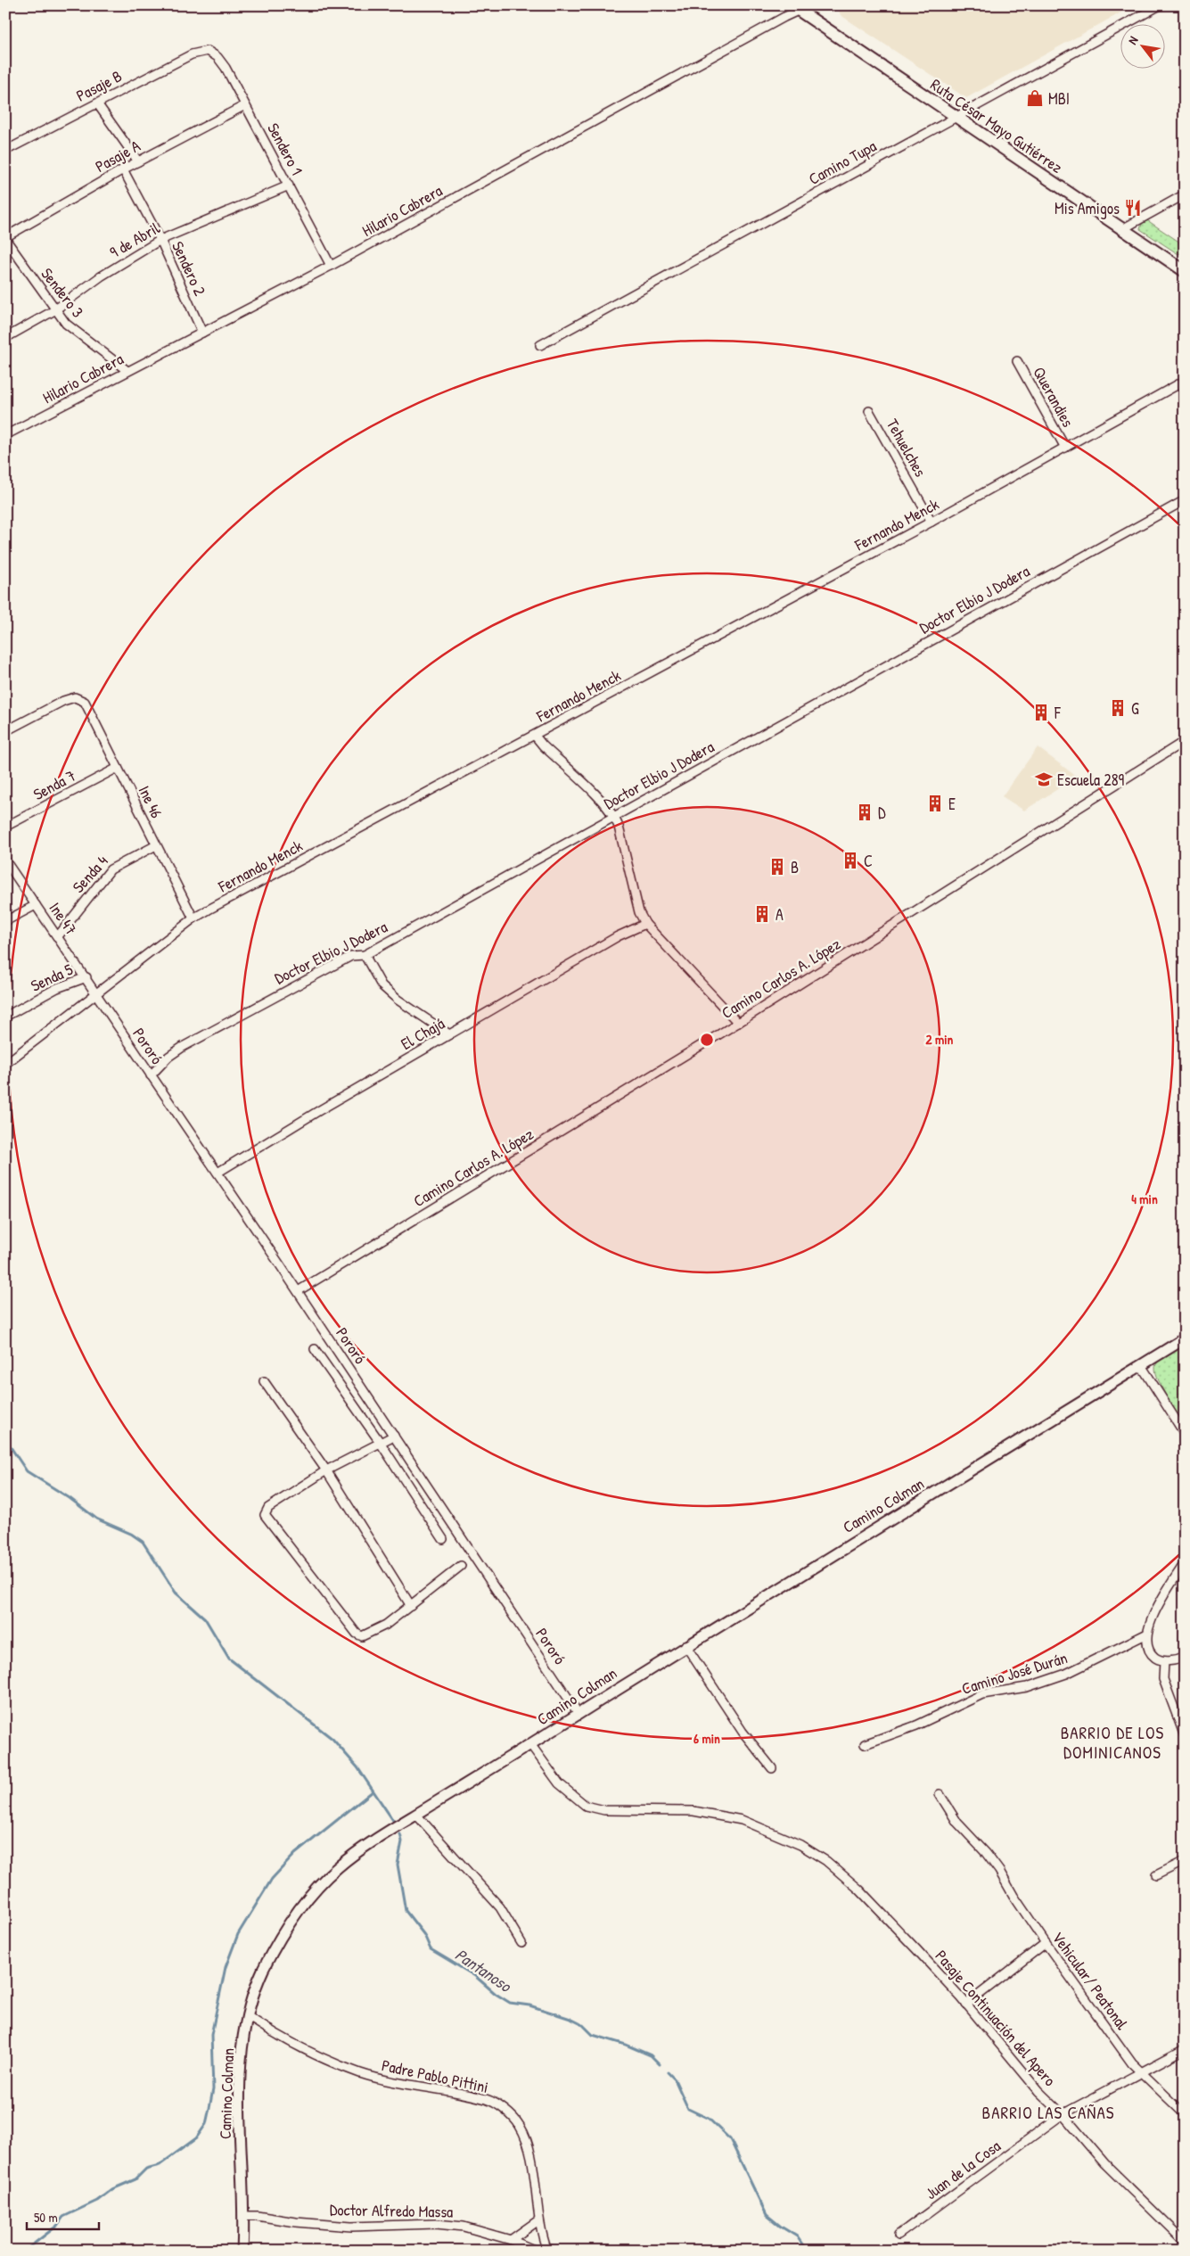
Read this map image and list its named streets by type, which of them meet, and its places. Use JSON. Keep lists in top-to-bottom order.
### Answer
{
  "streets": {
    "main road": ["Ruta César Mayo Gutiérrez"],
    "street": [
      "Pasaje B",
      "Sendero 1",
      "Pasaje A",
      "Camino Tupa",
      "Hilario Cabrera",
      "9 de Abril",
      "Sendero 2",
      "Sendero 3",
      "Querandies",
      "Tehuelches",
      "Fernando Menck",
      "Doctor Elbio J Dodera",
      "Senda 7",
      "Ine 46",
      "Senda 4",
      "Ine 47",
      "Senda 5",
      "Camino Carlos A. López",
      "El Chajá",
      "Pororó",
      "Camino Colman",
      "Camino José Durán",
      "Vehicular/ Peatonal",
      "Pasaje Continuación del Apero",
      "Padre Pablo Pittini",
      "Juan de la Cosa",
      "Doctor Alfredo Massa"
    ]
  },
  "crossings": [
    ["Pasaje B", "Sendero 1"],
    ["Ruta César Mayo Gutiérrez", "Camino Tupa"],
    ["Ruta César Mayo Gutiérrez", "Hilario Cabrera"],
    ["Sendero 1", "Pasaje A"],
    ["Sendero 1", "Hilario Cabrera"],
    ["Sendero 1", "9 de Abril"],
    ["Pasaje A", "Sendero 2"],
    ["Pasaje A", "Sendero 3"],
    ["Hilario Cabrera", "Sendero 2"],
    ["Hilario Cabrera", "Sendero 3"],
    ["9 de Abril", "Sendero 2"],
    ["9 de Abril", "Sendero 3"],
    ["Querandies", "Fernando Menck"],
    ["Tehuelches", "Fernando Menck"],
    ["Fernando Menck", "Ine 46"],
    ["Fernando Menck", "Ine 47"],
    ["Fernando Menck", "Pororó"],
    ["Doctor Elbio J Dodera", "Pororó"],
    ["Senda 7", "Ine 46"],
    ["Ine 46", "Senda 4"],
    ["Senda 4", "Ine 47"],
    ["Ine 47", "Senda 5"],
    ["Ine 47", "Pororó"],
    ["Camino Carlos A. López", "Pororó"],
    ["El Chajá", "Pororó"],
    ["Pororó", "Camino Colman"],
    ["Camino Colman", "Pasaje Continuación del Apero"],
    ["Camino Colman", "Padre Pablo Pittini"],
    ["Camino Colman", "Doctor Alfredo Massa"],
    ["Vehicular/ Peatonal", "Juan de la Cosa"],
    ["Pasaje Continuación del Apero", "Juan de la Cosa"]
  ],
  "districts": ["BARRIO DE LOS DOMINICANOS", "BARRIO LAS CAÑAS"],
  "water": ["Pantanoso"],
  "places": {
    "shop": ["MBI"],
    "restaurant": ["Mis Amigos"],
    "building": [
      "G",
      "F",
      "E",
      "D",
      "C",
      "B",
      "A"
    ],
    "school or university": ["Escuela 289"]
  },
  "scale_bar": "50 m",
  "north": "top left",
  "rings": ["2 min", "4 min", "6 min"]
}
